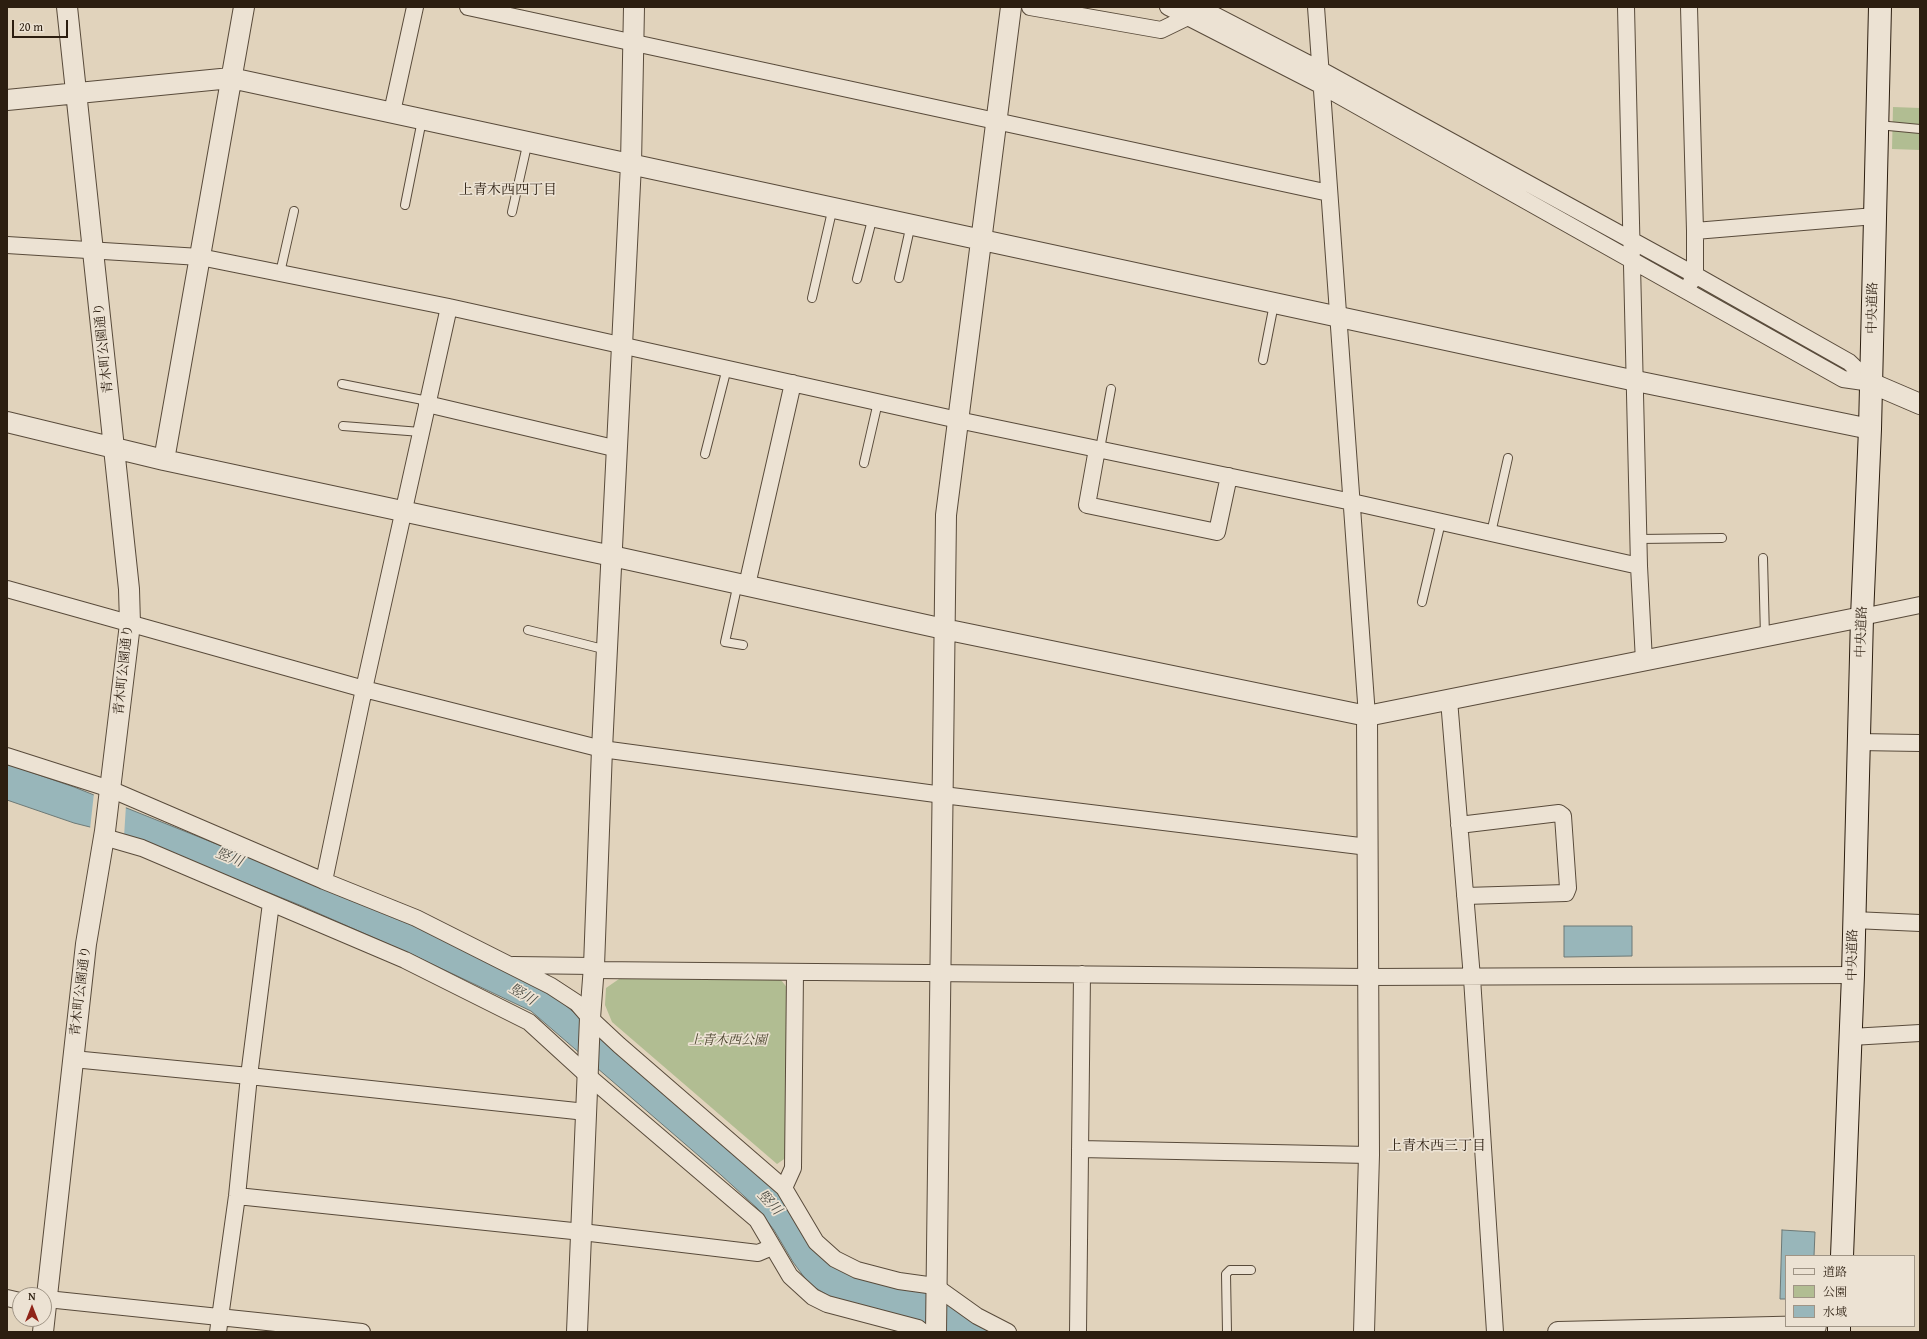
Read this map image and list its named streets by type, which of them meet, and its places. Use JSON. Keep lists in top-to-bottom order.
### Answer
{
  "streets": {
    "main road": ["中央道路"],
    "street": ["青木町公園通り"]
  },
  "districts": ["上青木西四丁目", "上青木西三丁目"],
  "water": ["竪川"],
  "parks": ["上青木西公園"],
  "legend": ["道路", "公園", "水域"],
  "scale_bar": "20 m",
  "north": "top"
}
